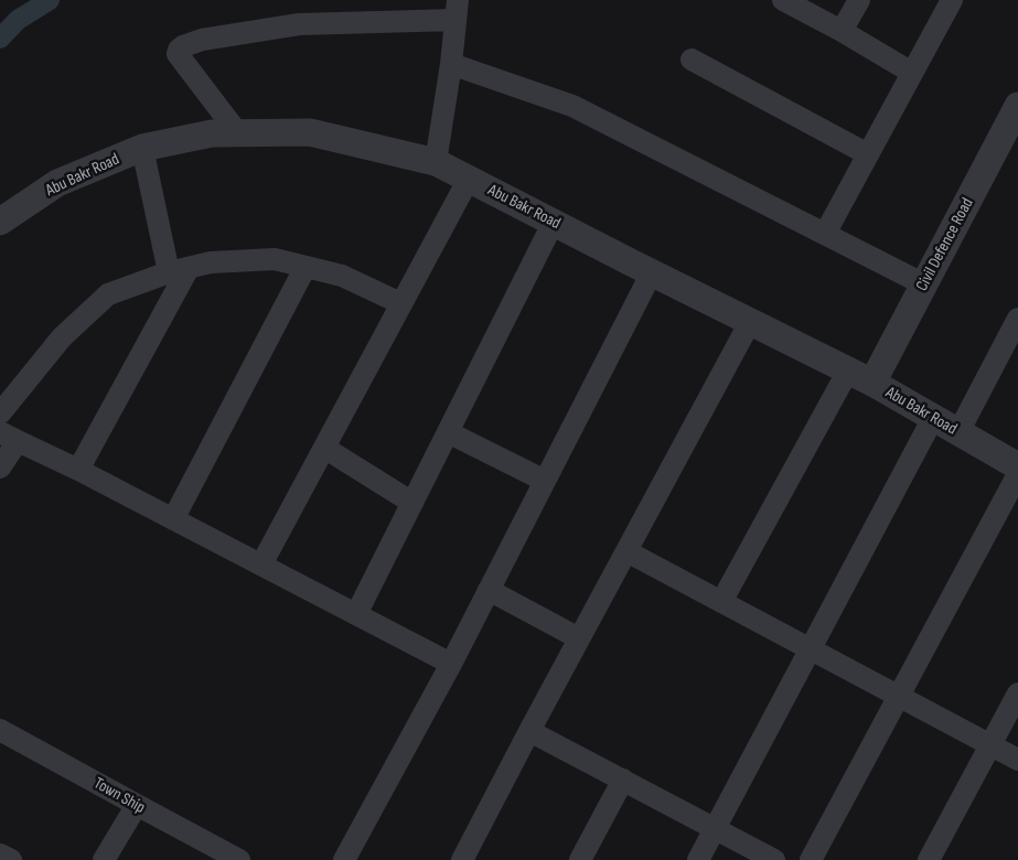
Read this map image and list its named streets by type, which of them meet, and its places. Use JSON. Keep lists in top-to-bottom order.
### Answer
{
  "streets": {
    "street": ["Abu Bakr Road", "Civil Defence Road", "Town Ship"]
  },
  "crossings": [
    ["Abu Bakr Road", "Civil Defence Road"]
  ]
}
